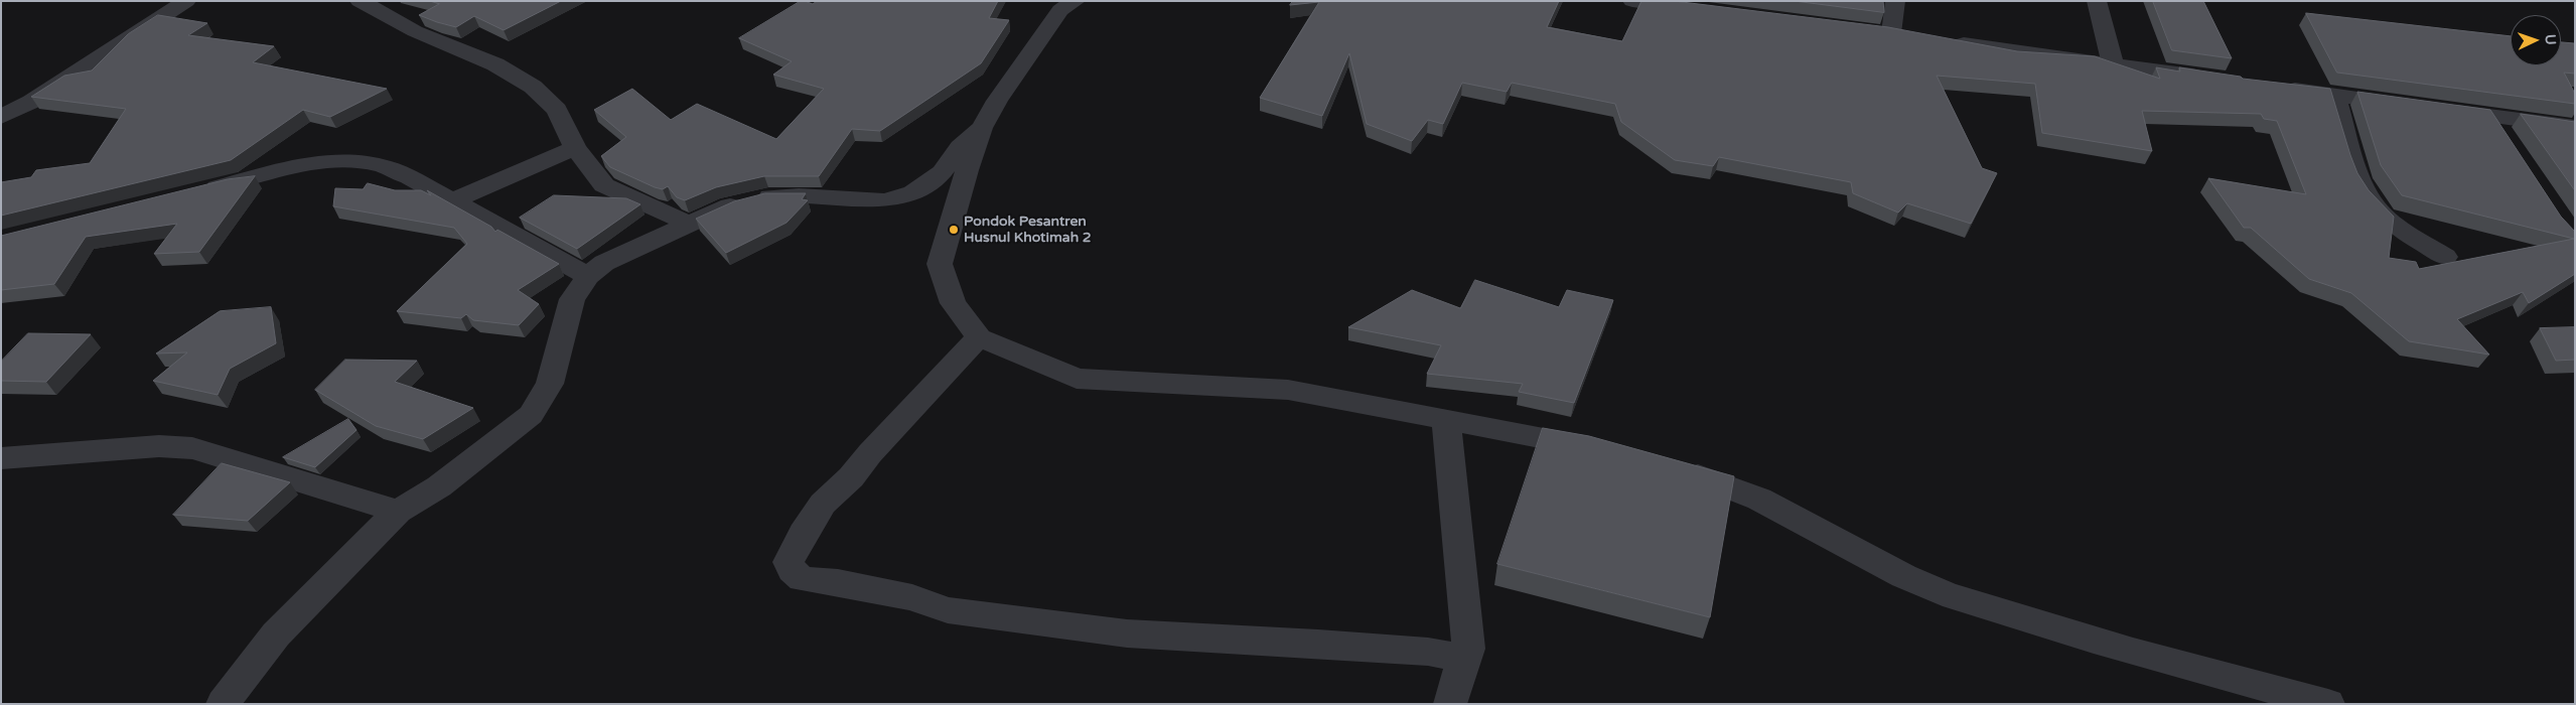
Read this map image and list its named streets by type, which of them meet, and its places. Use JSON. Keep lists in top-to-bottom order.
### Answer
{
  "places": ["Pondok Pesantren Husnul Khotimah 2"],
  "north": "right"
}
